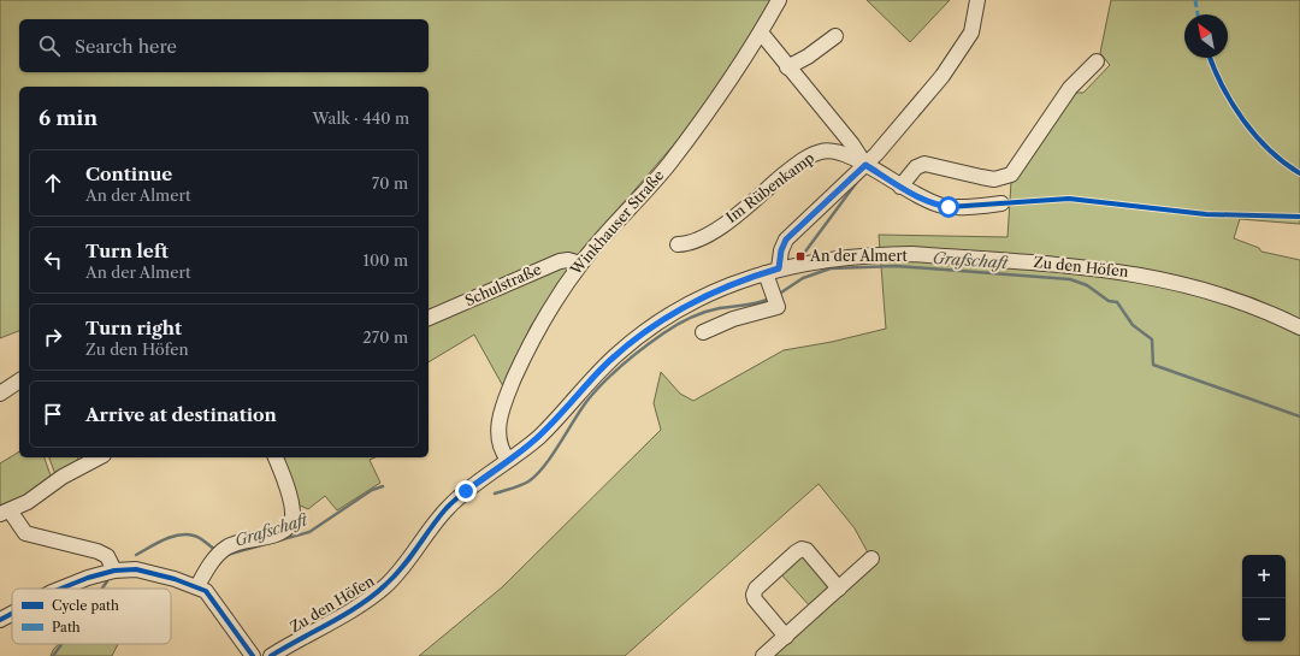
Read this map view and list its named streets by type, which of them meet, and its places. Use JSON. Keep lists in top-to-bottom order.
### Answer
{
  "streets": {
    "street": [
      "Im Rübenkamp",
      "Winkhauser Straße",
      "Zu den Höfen",
      "Schulstraße"
    ]
  },
  "crossings": [
    ["Winkhauser Straße", "Zu den Höfen"],
    ["Winkhauser Straße", "Schulstraße"]
  ],
  "water": ["Grafschaft"],
  "places": {
    "transit": ["An der Almert"]
  },
  "legend": ["Cycle path", "Path"],
  "north": "top left",
  "page": {
    "search": "Search here",
    "heading": ["6 min", "Walk · 440 m"],
    "list": [
      ["Continue", "An der Almert", "70 m"],
      ["Turn left", "An der Almert", "100 m"],
      ["Turn right", "Zu den Höfen", "270 m"],
      "Arrive at destination"
    ],
    "map_buttons": ["+", "−"]
  }
}
